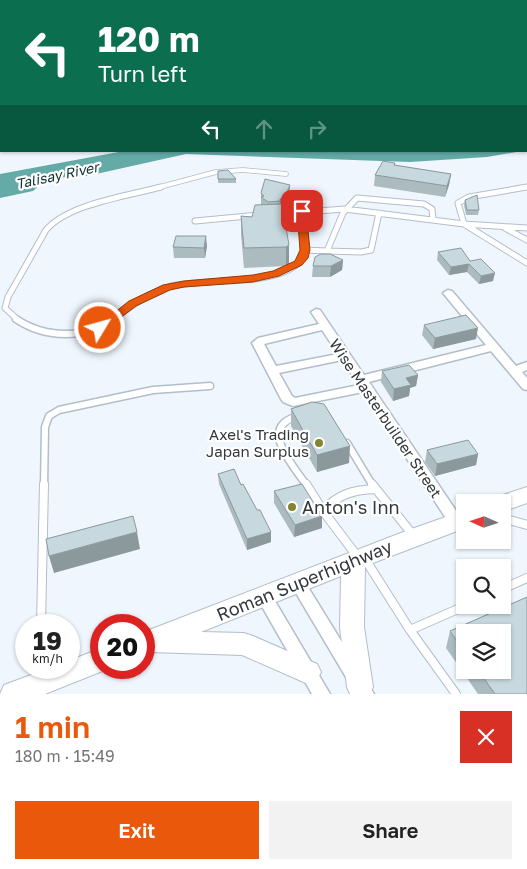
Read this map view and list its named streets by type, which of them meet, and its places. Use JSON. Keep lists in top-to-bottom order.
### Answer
{
  "streets": {
    "main road": ["Roman Superhighway"],
    "street": ["Wise Masterbuilder Street"]
  },
  "water": ["Talisay River"],
  "places": ["Axel's Trading Japan Surplus", "Anton's Inn"],
  "north": "left",
  "page": {
    "turn": ["120 m", "Turn left"],
    "speed": "19 km/h",
    "limit": "20",
    "heading": ["1 min", "180 m · 15:49"],
    "buttons": ["Exit", "Share"]
  }
}
